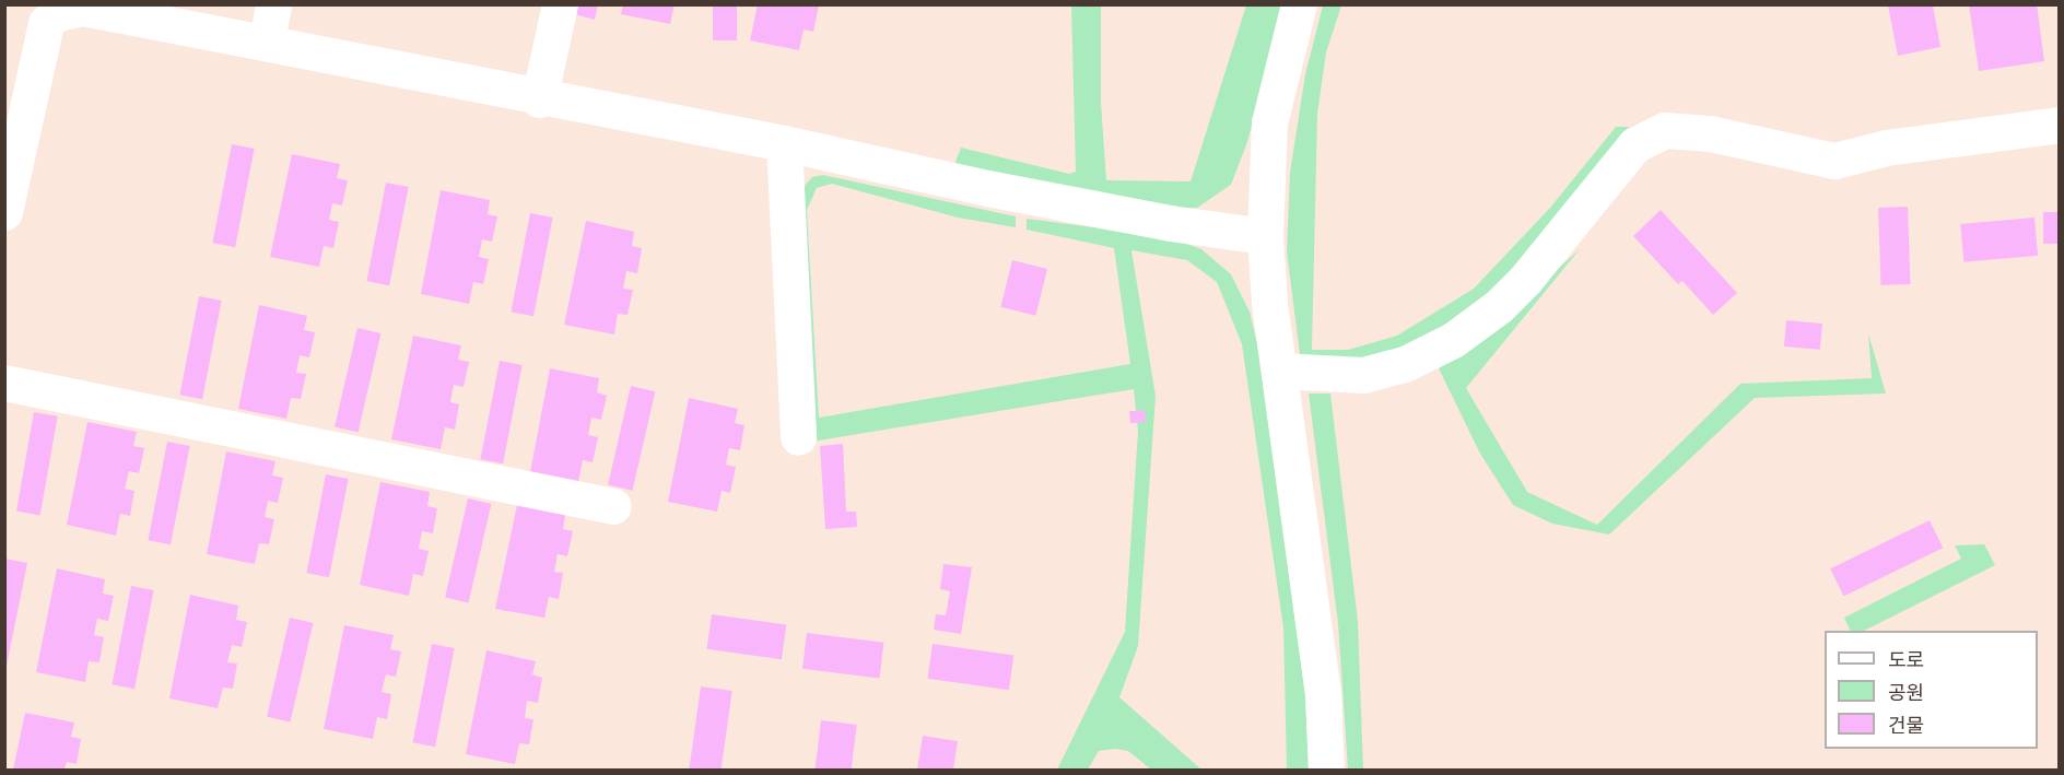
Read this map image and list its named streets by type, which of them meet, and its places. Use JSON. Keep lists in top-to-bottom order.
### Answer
{
  "legend": ["도로", "공원", "건물"]
}
